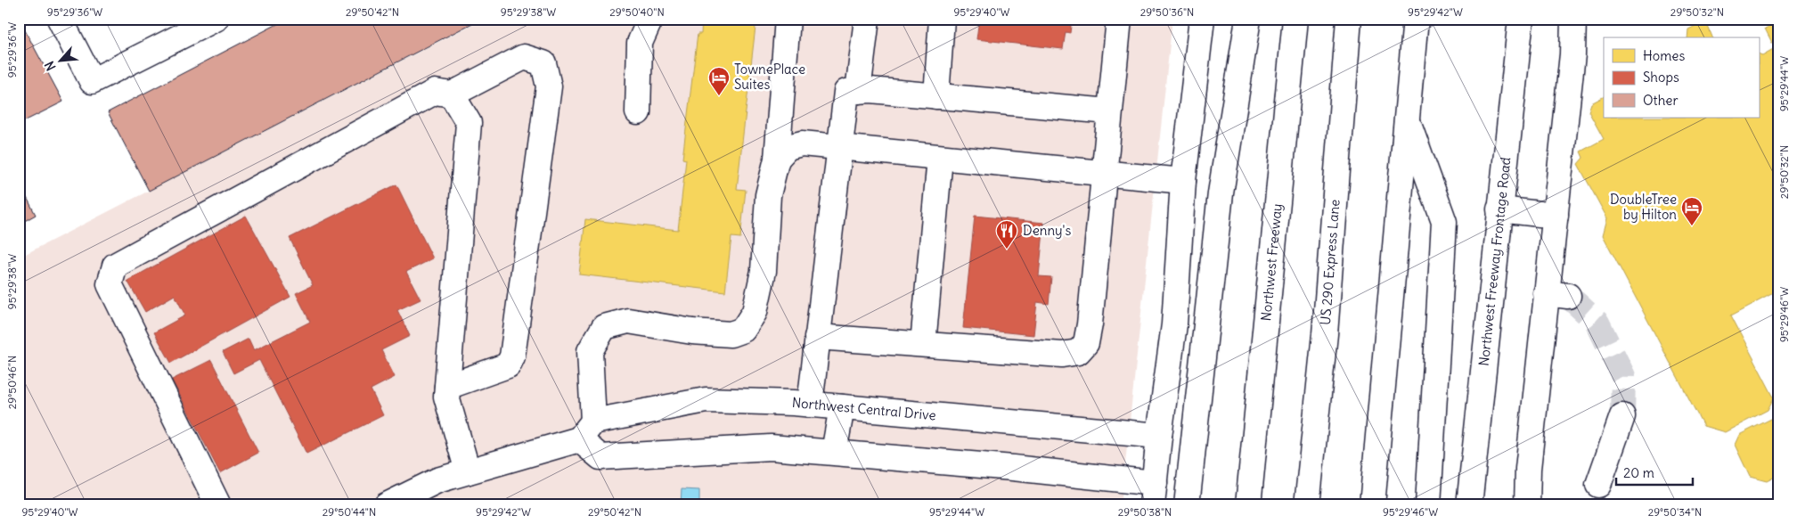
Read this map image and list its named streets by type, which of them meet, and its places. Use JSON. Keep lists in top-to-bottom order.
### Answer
{
  "streets": {
    "main road": [
      "Northwest Freeway",
      "US 290 Express Lane",
      "Northwest Freeway Frontage Road",
      "Northwest Central Drive"
    ]
  },
  "places": {
    "hotel": ["TownePlace Suites", "DoubleTree by Hilton"],
    "restaurant": ["Denny's"]
  },
  "legend": ["Homes", "Shops", "Other"],
  "scale_bar": "20 m",
  "north": "bottom left",
  "coordinates": [
    "95°29'36\"W",
    "29°50'42\"N",
    "95°29'38\"W",
    "29°50'40\"N",
    "95°29'40\"W",
    "29°50'36\"N",
    "95°29'42\"W",
    "29°50'32\"N",
    "95°29'44\"W",
    "95°29'46\"W",
    "29°50'46\"N",
    "29°50'44\"N",
    "29°50'38\"N",
    "29°50'34\"N"
  ]
}
